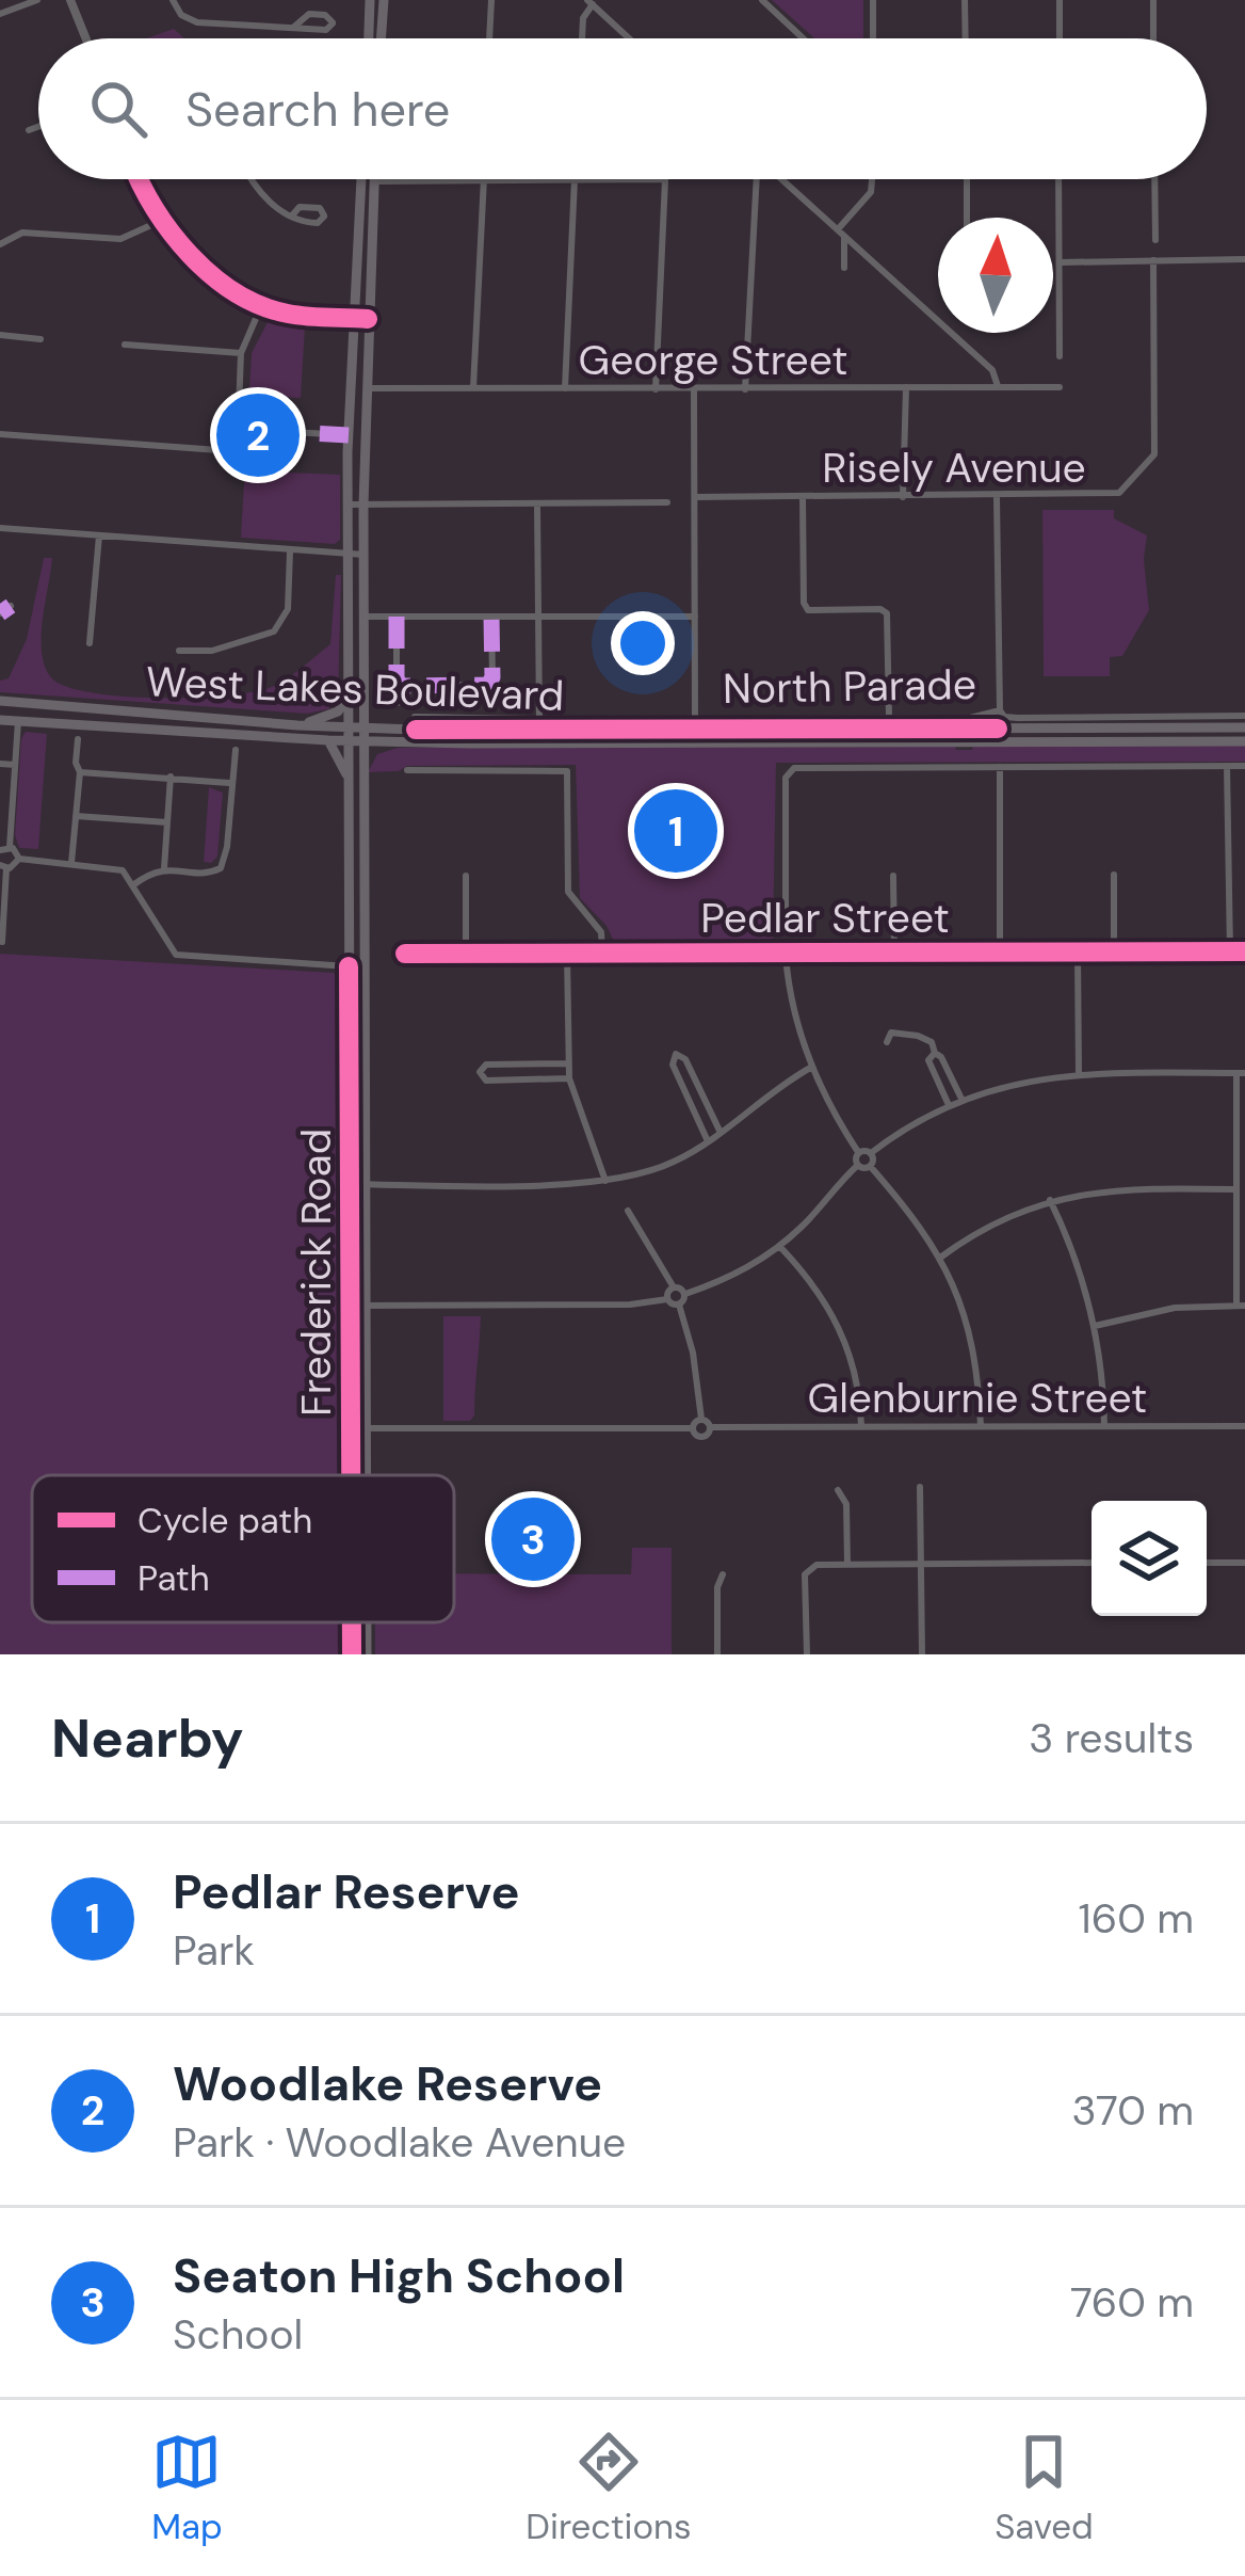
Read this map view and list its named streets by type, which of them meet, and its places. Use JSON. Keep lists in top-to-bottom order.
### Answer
{
  "streets": {
    "main road": ["West Lakes Boulevard", "Frederick Road"],
    "street": [
      "George Street",
      "Risely Avenue",
      "North Parade",
      "Pedlar Street",
      "Glenburnie Street"
    ]
  },
  "crossings": [
    ["George Street", "Frederick Road"],
    ["North Parade", "West Lakes Boulevard"],
    ["West Lakes Boulevard", "Frederick Road"]
  ],
  "legend": ["Cycle path", "Path"],
  "north": "top",
  "page": {
    "search": "Search here",
    "pins": ["2", "1", "3"],
    "heading": ["Nearby", "3 results"],
    "list": [
      {
        "mark": "1",
        "name": "Pedlar Reserve",
        "note": "Park",
        "value": "160 m"
      },
      {
        "mark": "2",
        "name": "Woodlake Reserve",
        "note": "Park · Woodlake Avenue",
        "value": "370 m"
      },
      {
        "mark": "3",
        "name": "Seaton High School",
        "note": "School",
        "value": "760 m"
      }
    ],
    "nav": ["Map", "Directions", "Saved"]
  }
}
